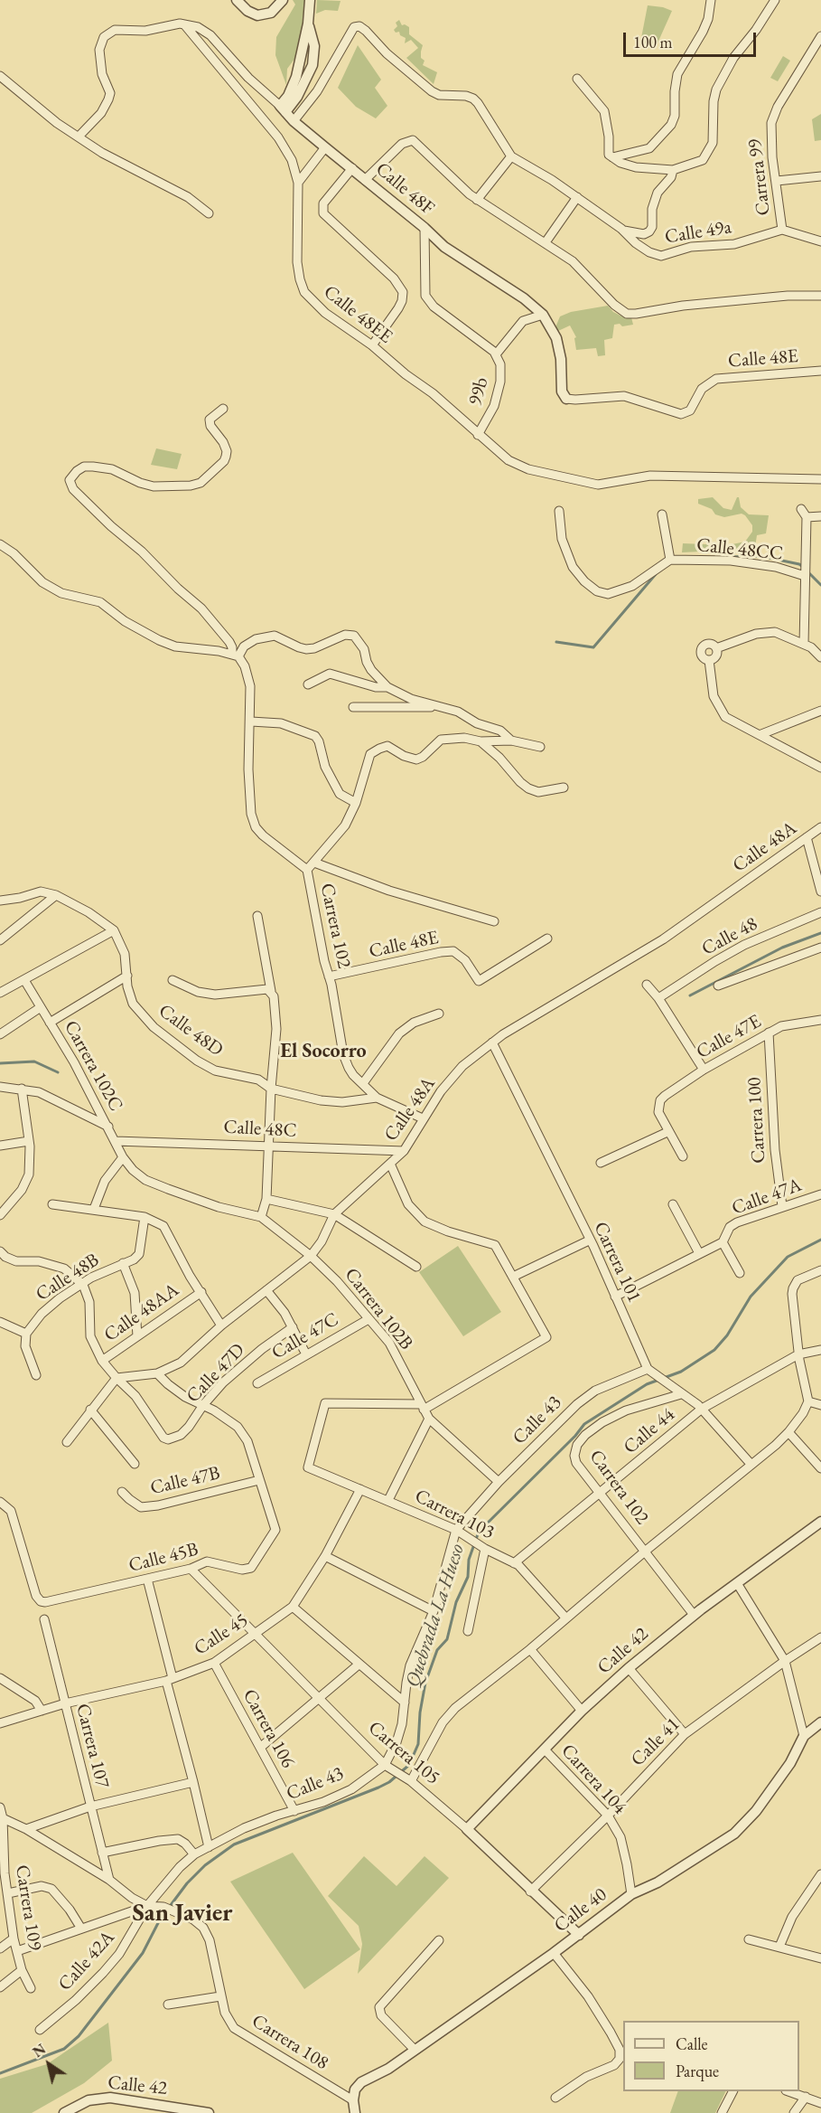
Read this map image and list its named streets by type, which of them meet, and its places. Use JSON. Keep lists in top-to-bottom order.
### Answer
{
  "streets": {
    "street": [
      "Carrera 99",
      "Calle 48F",
      "Calle 49a",
      "Calle 48EE",
      "Calle 48E",
      "99b",
      "Calle 48CC",
      "Calle 48A",
      "Carrera 102",
      "Calle 48",
      "Calle 48D",
      "Calle 47E",
      "Carrera 102C",
      "Carrera 100",
      "Calle 48C",
      "Calle 47A",
      "Carrera 101",
      "Calle 48B",
      "Carrera 102B",
      "Calle 48AA",
      "Calle 47C",
      "Calle 47D",
      "Calle 43",
      "Calle 44",
      "Calle 47B",
      "Carrera 103",
      "Calle 45B",
      "Calle 45",
      "Calle 42",
      "Carrera 106",
      "Calle 41",
      "Carrera 107",
      "Carrera 105",
      "Carrera 104",
      "Carrera 109",
      "Calle 40",
      "Calle 42A",
      "Carrera 108"
    ]
  },
  "crossings": [
    ["Carrera 99", "Calle 49a"],
    ["Calle 48F", "Calle 48EE"],
    ["Calle 48F", "Calle 48E"],
    ["Calle 48EE", "99b"],
    ["Calle 48E", "Carrera 102"],
    ["Calle 48A", "Carrera 102"],
    ["Calle 48A", "Calle 48C"],
    ["Calle 48A", "Carrera 101"],
    ["Calle 48A", "Carrera 102B"],
    ["Calle 48A", "Calle 47D"],
    ["Carrera 102", "Calle 48D"],
    ["Carrera 102", "Carrera 101"],
    ["Carrera 102", "Calle 44"],
    ["Carrera 102", "Calle 42"],
    ["Calle 47E", "Carrera 100"],
    ["Carrera 102C", "Calle 48C"],
    ["Carrera 102C", "Carrera 102B"],
    ["Carrera 100", "Calle 47A"],
    ["Calle 48C", "Carrera 102B"],
    ["Calle 47A", "Carrera 101"],
    ["Carrera 101", "Calle 43"],
    ["Carrera 101", "Calle 44"],
    ["Carrera 102B", "Calle 47C"],
    ["Carrera 102B", "Calle 43"],
    ["Carrera 102B", "Carrera 103"],
    ["Calle 43", "Carrera 103"],
    ["Calle 43", "Carrera 106"],
    ["Calle 43", "Carrera 105"],
    ["Calle 43", "Calle 42A"],
    ["Calle 43", "Carrera 108"],
    ["Calle 44", "Carrera 103"],
    ["Calle 47B", "Calle 45B"],
    ["Carrera 103", "Calle 45"],
    ["Calle 45B", "Carrera 105"],
    ["Calle 45", "Carrera 106"],
    ["Calle 45", "Carrera 107"],
    ["Calle 45", "Carrera 105"],
    ["Calle 42", "Carrera 105"],
    ["Calle 42", "Carrera 104"],
    ["Calle 41", "Carrera 105"],
    ["Calle 41", "Carrera 104"],
    ["Carrera 107", "Carrera 108"],
    ["Carrera 105", "Calle 40"],
    ["Carrera 104", "Calle 40"],
    ["Carrera 109", "Carrera 108"],
    ["Calle 40", "Carrera 108"],
    ["Calle 42A", "Carrera 108"]
  ],
  "districts": ["El Socorro", "San Javier"],
  "water": ["Quebrada La Hueso"],
  "legend": ["Calle", "Parque"],
  "scale_bar": "100 m",
  "north": "top left"
}
